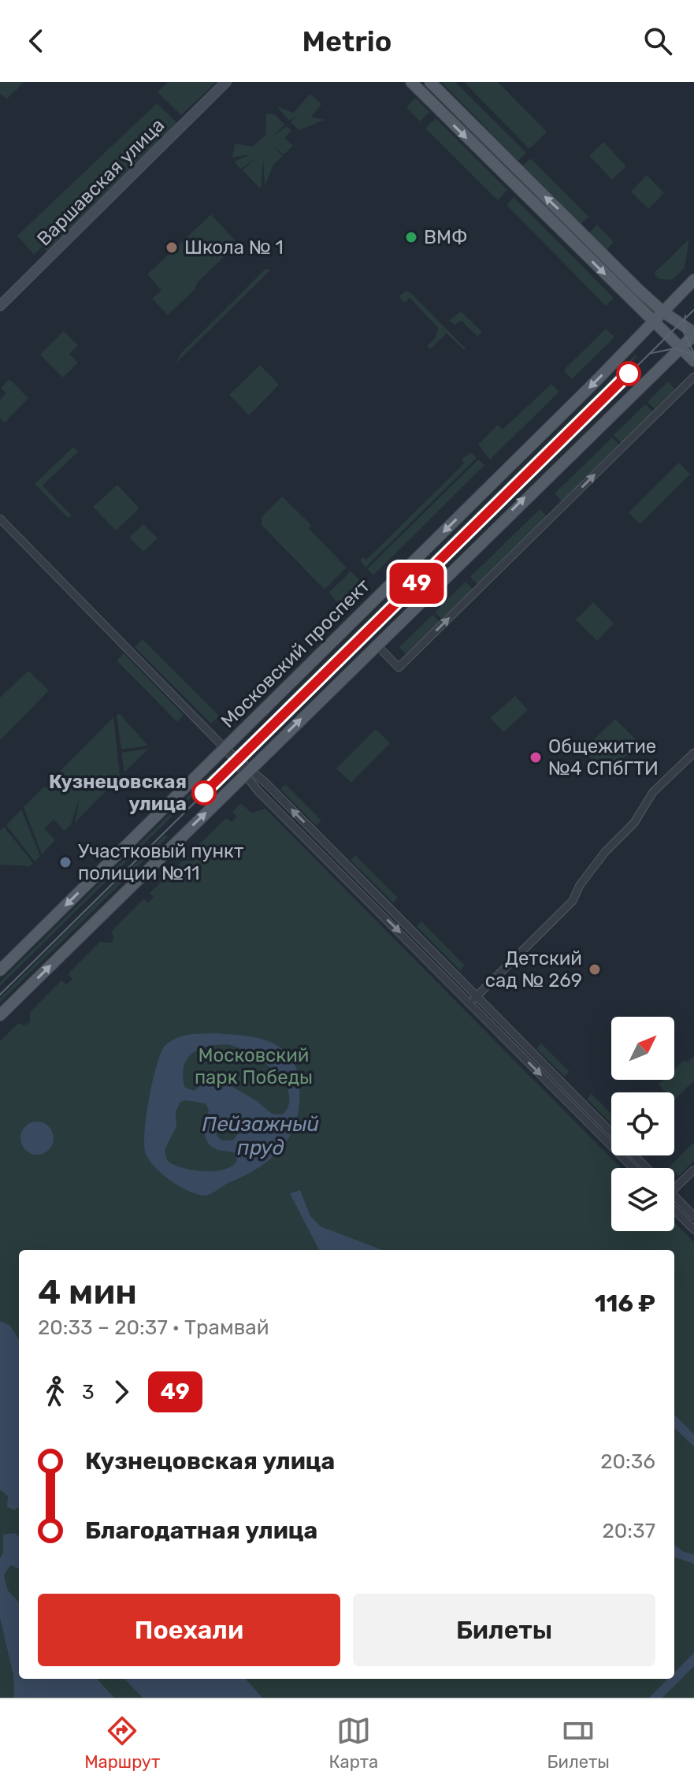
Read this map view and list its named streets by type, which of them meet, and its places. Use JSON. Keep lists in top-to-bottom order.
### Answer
{
  "streets": {
    "main road": ["Московский проспект"],
    "street": ["Варшавская улица"]
  },
  "water": ["Пейзажный пруд"],
  "parks": ["Московский парк Победы"],
  "places": [
    "ВМФ",
    "Школа № 1",
    "Общежитие №4 СПбГТИ",
    "Кузнецовская улица",
    "Участковый пункт полиции №11",
    "Детский сад № 269"
  ],
  "lines": ["tram line 49"],
  "north": "top right",
  "page": {
    "header": "Metrio",
    "on_map": "49",
    "heading": ["4 мин", "20:33 – 20:37 · Трамвай", "116 ₽"],
    "legs": ["3", "49"],
    "list": [
      {
        "name": "Кузнецовская улица",
        "value": "20:36"
      },
      {
        "name": "Благодатная улица",
        "value": "20:37"
      }
    ],
    "buttons": ["Поехали", "Билеты"],
    "tabs": ["Маршрут", "Карта", "Билеты"]
  }
}
